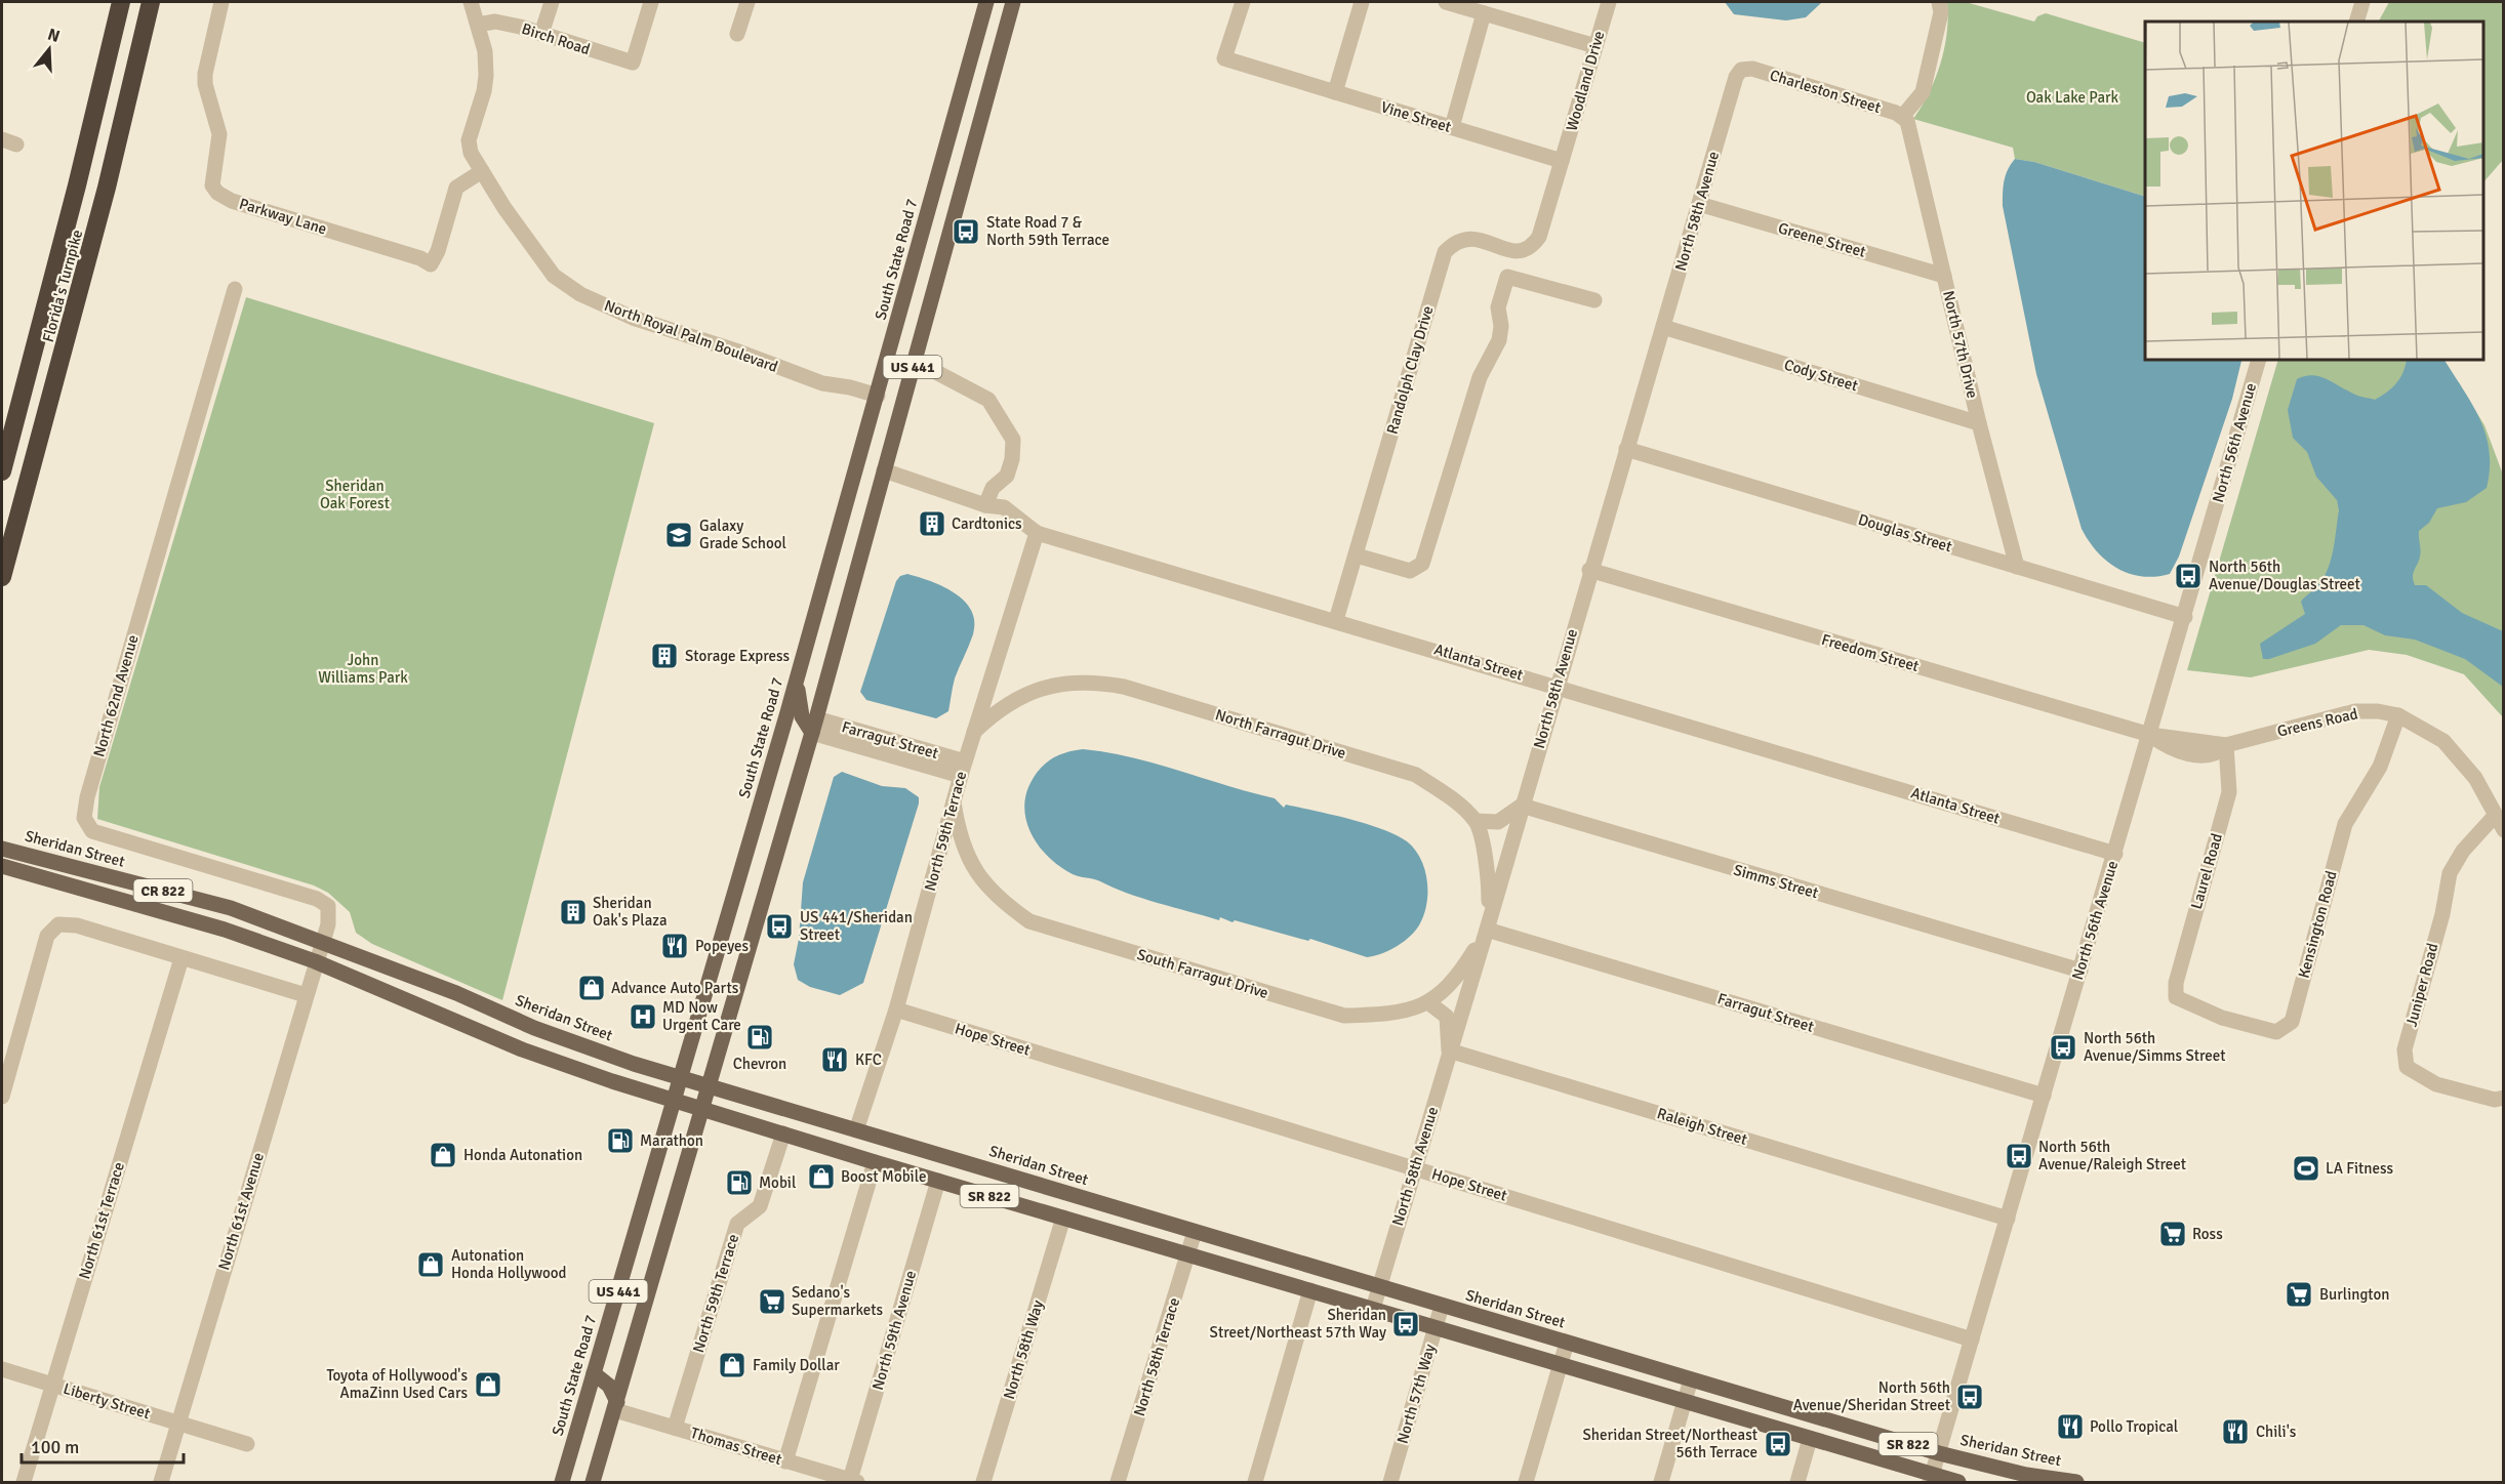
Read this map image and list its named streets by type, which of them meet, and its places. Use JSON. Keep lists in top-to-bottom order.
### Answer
{
  "streets": {
    "highway": ["Florida's Turnpike"],
    "main road": [
      "South State Road 7",
      "US 441",
      "Sheridan Street",
      "CR 822",
      "SR 822"
    ],
    "street": [
      "Birch Road",
      "Woodland Drive",
      "Charleston Street",
      "Vine Street",
      "North 58th Avenue",
      "Parkway Lane",
      "Greene Street",
      "North Royal Palm Boulevard",
      "North 57th Drive",
      "Randolph Clay Drive",
      "Cody Street",
      "North 56th Avenue",
      "Douglas Street",
      "Freedom Street",
      "Atlanta Street",
      "North 62nd Avenue",
      "Greens Road",
      "North Farragut Drive",
      "Farragut Street",
      "North 59th Terrace",
      "Laurel Road",
      "Simms Street",
      "Kensington Road",
      "South Farragut Drive",
      "Juniper Road",
      "Hope Street",
      "Raleigh Street",
      "North 61st Avenue",
      "North 61st Terrace",
      "North 59th Avenue",
      "North 58th Way",
      "North 58th Terrace",
      "North 57th Way",
      "Liberty Street",
      "Thomas Street"
    ]
  },
  "crossings": [
    ["Birch Road", "North Royal Palm Boulevard"],
    ["Woodland Drive", "Vine Street"],
    ["Woodland Drive", "Randolph Clay Drive"],
    ["Charleston Street", "North 58th Avenue"],
    ["Charleston Street", "North 57th Drive"],
    ["Vine Street", "Randolph Clay Drive"],
    ["North 58th Avenue", "Greene Street"],
    ["North 58th Avenue", "Cody Street"],
    ["North 58th Avenue", "Douglas Street"],
    ["North 58th Avenue", "Freedom Street"],
    ["North 58th Avenue", "Atlanta Street"],
    ["North 58th Avenue", "Farragut Street"],
    ["North 58th Avenue", "Sheridan Street"],
    ["North 58th Avenue", "Simms Street"],
    ["North 58th Avenue", "South Farragut Drive"],
    ["North 58th Avenue", "Hope Street"],
    ["North 58th Avenue", "Raleigh Street"],
    ["North 58th Avenue", "SR 822"],
    ["Parkway Lane", "North Royal Palm Boulevard"],
    ["Greene Street", "North 57th Drive"],
    ["South State Road 7", "North Royal Palm Boulevard"],
    ["South State Road 7", "Sheridan Street"],
    ["South State Road 7", "CR 822"],
    ["South State Road 7", "SR 822"],
    ["North 57th Drive", "Cody Street"],
    ["North 57th Drive", "Douglas Street"],
    ["US 441", "Atlanta Street"],
    ["US 441", "Farragut Street"],
    ["US 441", "Sheridan Street"],
    ["US 441", "SR 822"],
    ["US 441", "Thomas Street"],
    ["Randolph Clay Drive", "Atlanta Street"],
    ["North 56th Avenue", "Douglas Street"],
    ["North 56th Avenue", "Freedom Street"],
    ["North 56th Avenue", "Atlanta Street"],
    ["North 56th Avenue", "Greens Road"],
    ["North 56th Avenue", "Farragut Street"],
    ["North 56th Avenue", "Sheridan Street"],
    ["North 56th Avenue", "Simms Street"],
    ["North 56th Avenue", "Hope Street"],
    ["North 56th Avenue", "Raleigh Street"],
    ["North 56th Avenue", "SR 822"],
    ["Freedom Street", "Greens Road"],
    ["Atlanta Street", "North 59th Terrace"],
    ["North 62nd Avenue", "Sheridan Street"],
    ["North 62nd Avenue", "North 61st Avenue"],
    ["Greens Road", "Laurel Road"],
    ["Greens Road", "Kensington Road"],
    ["Greens Road", "Juniper Road"],
    ["North Farragut Drive", "North 59th Terrace"],
    ["Farragut Street", "North 59th Terrace"],
    ["Farragut Street", "South Farragut Drive"],
    ["North 59th Terrace", "Sheridan Street"],
    ["North 59th Terrace", "South Farragut Drive"],
    ["North 59th Terrace", "Hope Street"],
    ["North 59th Terrace", "SR 822"],
    ["North 59th Terrace", "Thomas Street"],
    ["Sheridan Street", "North 61st Avenue"],
    ["Sheridan Street", "North 58th Terrace"],
    ["Sheridan Street", "North 57th Way"],
    ["Laurel Road", "Kensington Road"],
    ["CR 822", "SR 822"],
    ["CR 822", "North 61st Avenue"],
    ["SR 822", "North 59th Avenue"],
    ["SR 822", "North 58th Way"],
    ["SR 822", "North 58th Terrace"],
    ["SR 822", "North 57th Way"],
    ["North 61st Avenue", "Liberty Street"],
    ["North 61st Terrace", "Liberty Street"],
    ["North 59th Avenue", "Thomas Street"]
  ],
  "parks": ["Oak Lake Park", "Sheridan Oak Forest", "John Williams Park"],
  "places": {
    "bus stop": [
      "State Road 7 & North 59th Terrace",
      "North 56th Avenue/Douglas Street",
      "US 441/Sheridan Street",
      "North 56th Avenue/Simms Street",
      "North 56th Avenue/Raleigh Street",
      "Sheridan Street/Northeast 57th Way",
      "North 56th Avenue/Sheridan Street",
      "Sheridan Street/Northeast 56th Terrace"
    ],
    "building": ["Cardtonics", "Storage Express", "Sheridan Oak's Plaza"],
    "school or university": ["Galaxy Grade School"],
    "restaurant": [
      "Popeyes",
      "KFC",
      "Pollo Tropical",
      "Chili's"
    ],
    "shop": [
      "Advance Auto Parts",
      "Honda Autonation",
      "Boost Mobile",
      "Autonation Honda Hollywood",
      "Family Dollar",
      "Toyota of Hollywood's AmaZinn Used Cars"
    ],
    "hospital": ["MD Now Urgent Care"],
    "fuel station": ["Chevron", "Marathon", "Mobil"],
    "sports": ["LA Fitness"],
    "supermarket": ["Ross", "Burlington", "Sedano's Supermarkets"]
  },
  "scale_bar": "100 m",
  "north": "top"
}
